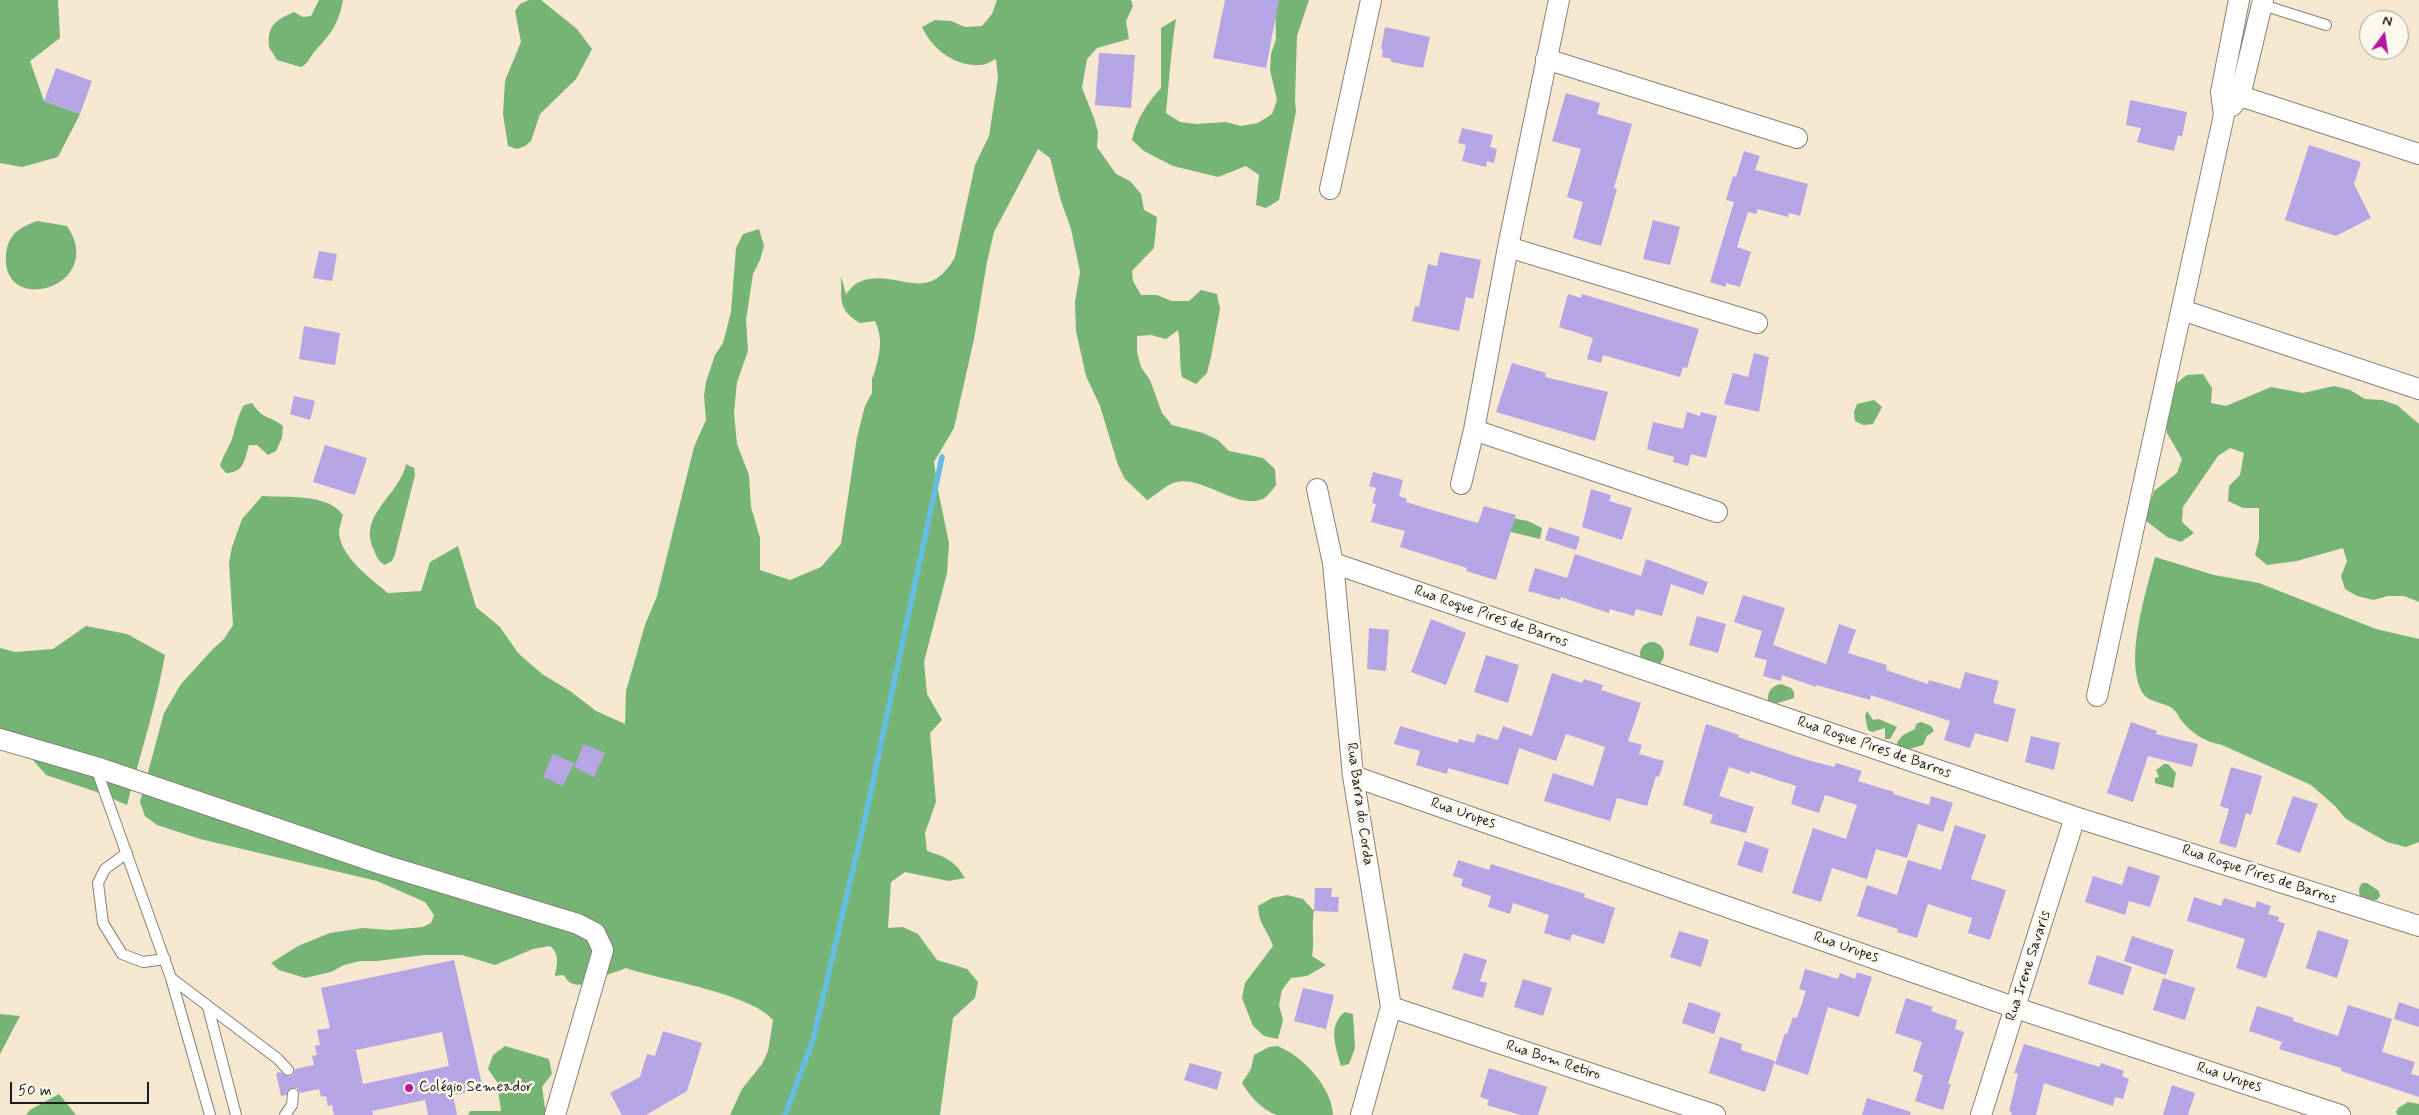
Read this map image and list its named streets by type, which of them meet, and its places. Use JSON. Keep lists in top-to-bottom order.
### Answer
{
  "streets": {
    "street": [
      "Rua Roque Pires de Barros",
      "Rua Barra do Corda",
      "Rua Urupes",
      "Rua Irene Savaris",
      "Rua Bom Retiro"
    ]
  },
  "crossings": [
    ["Rua Roque Pires de Barros", "Rua Barra do Corda"],
    ["Rua Roque Pires de Barros", "Rua Irene Savaris"],
    ["Rua Barra do Corda", "Rua Urupes"],
    ["Rua Barra do Corda", "Rua Bom Retiro"],
    ["Rua Urupes", "Rua Irene Savaris"]
  ],
  "places": ["Colégio Semeador"],
  "scale_bar": "50 m",
  "north": "top"
}
